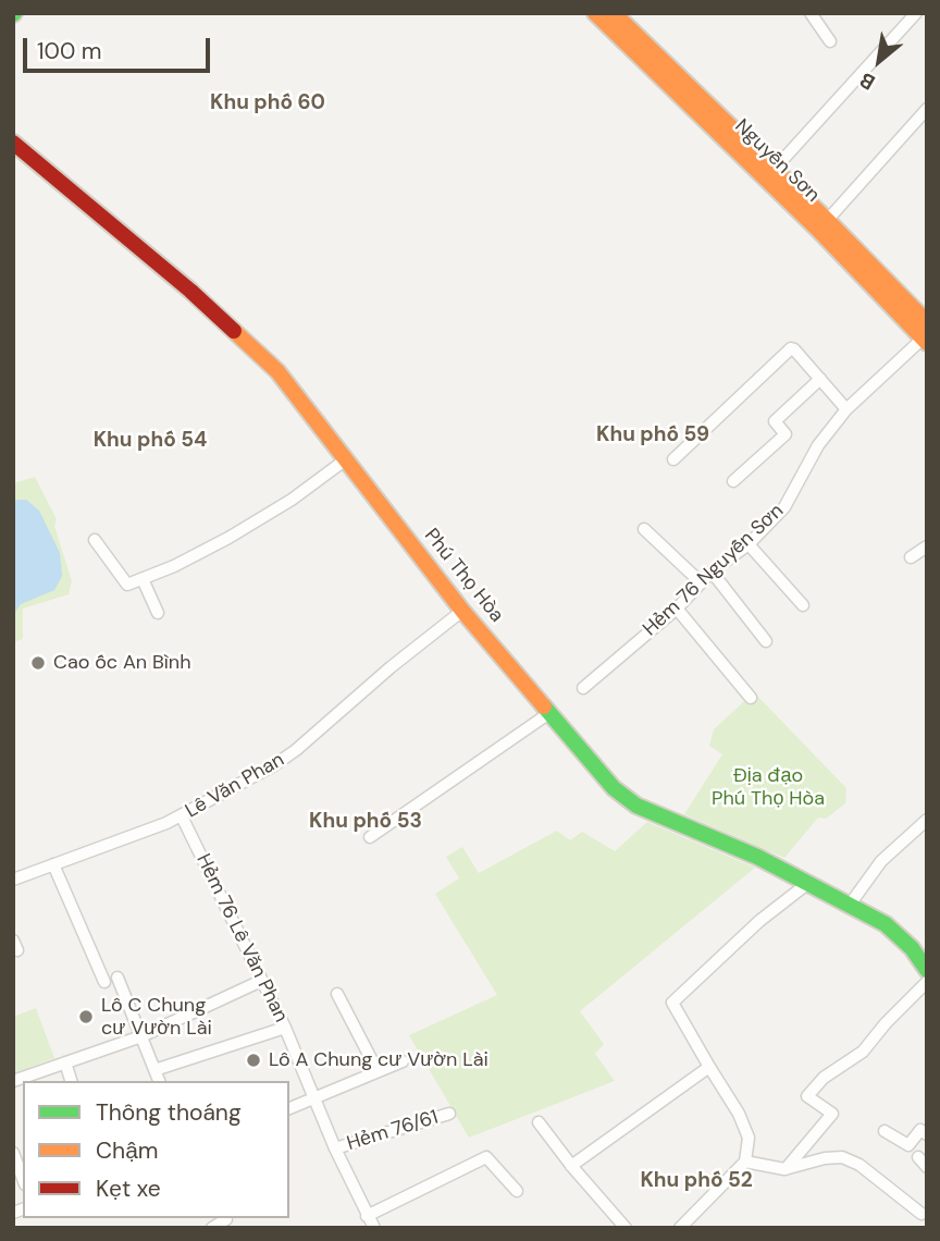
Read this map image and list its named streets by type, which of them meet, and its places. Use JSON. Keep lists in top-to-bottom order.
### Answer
{
  "streets": {
    "street": [
      "Nguyễn Sơn",
      "Hẻm 76 Nguyễn Sơn",
      "Phú Thọ Hòa",
      "Lê Văn Phan",
      "Hẻm 76 Lê Văn Phan",
      "Hẻm 76/61"
    ]
  },
  "crossings": [
    ["Nguyễn Sơn", "Hẻm 76 Nguyễn Sơn"],
    ["Phú Thọ Hòa", "Lê Văn Phan"],
    ["Lê Văn Phan", "Hẻm 76 Lê Văn Phan"],
    ["Hẻm 76 Lê Văn Phan", "Hẻm 76/61"]
  ],
  "districts": [
    "Khu phố 60",
    "Khu phố 59",
    "Khu phố 54",
    "Khu phố 53",
    "Khu phố 52"
  ],
  "parks": ["Địa đạo Phú Thọ Hòa"],
  "places": ["Cao ốc An Bình", "Lô C Chung cư Vườn Lài", "Lô A Chung cư Vườn Lài"],
  "legend": ["Thông thoáng", "Chậm", "Kẹt xe"],
  "scale_bar": "100 m",
  "north": "bottom left"
}
